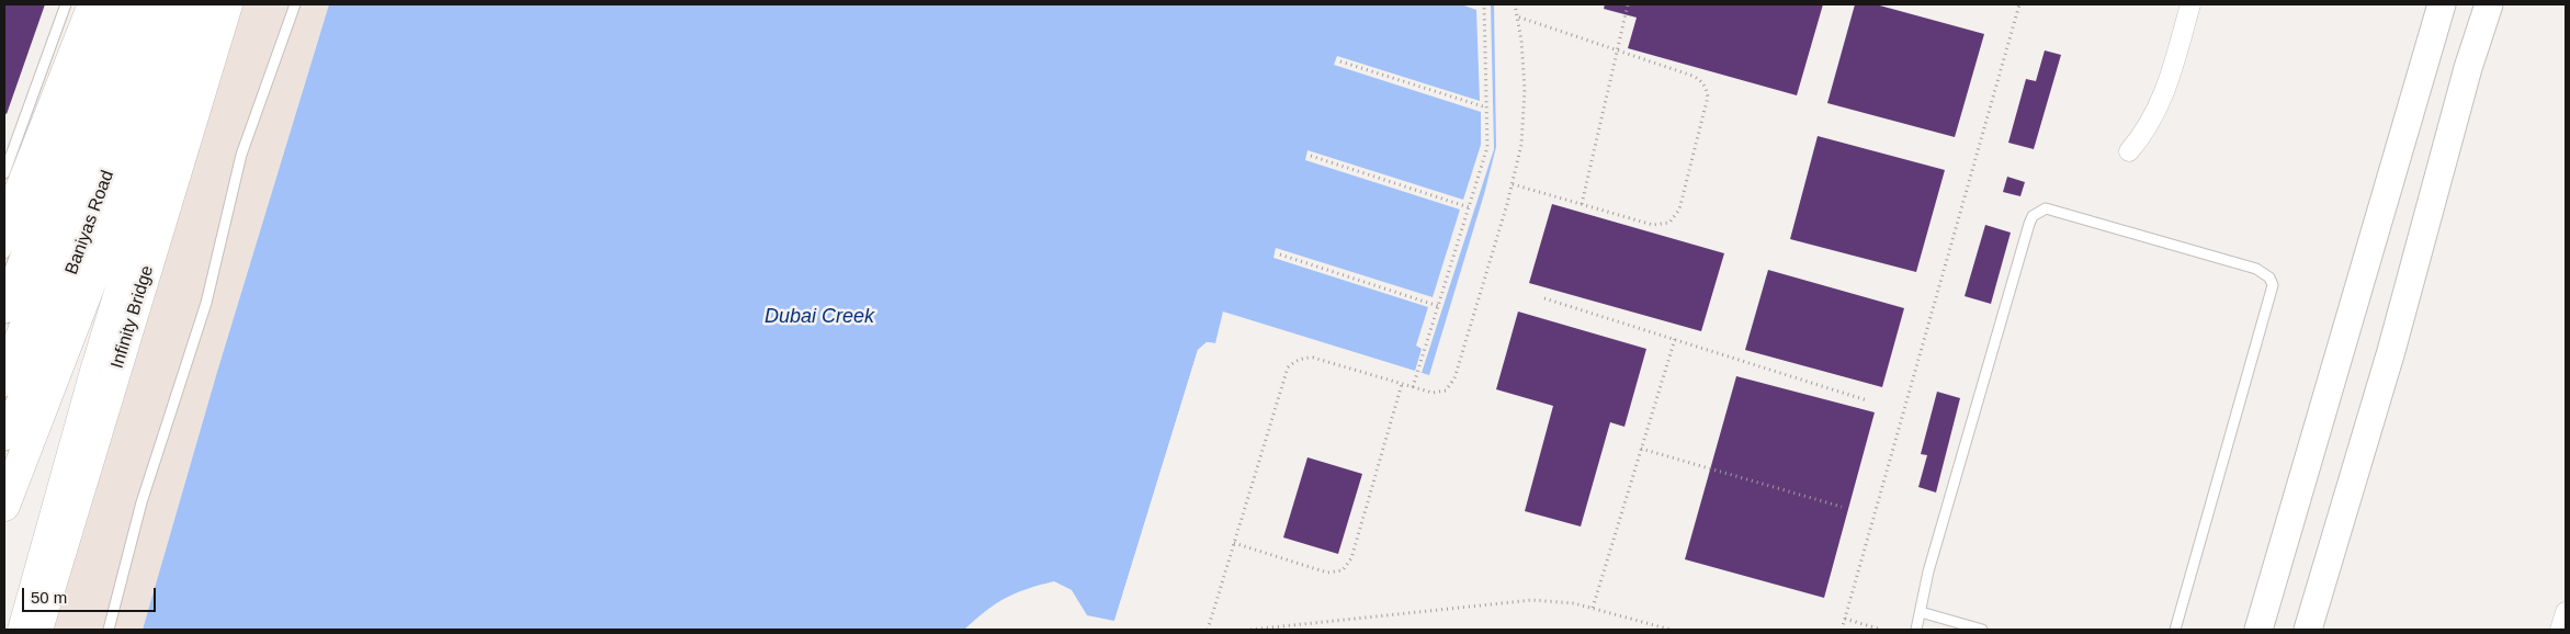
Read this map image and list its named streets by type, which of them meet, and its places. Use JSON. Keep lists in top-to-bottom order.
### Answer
{
  "streets": {
    "highway": ["Infinity Bridge"],
    "main road": ["Baniyas Road"]
  },
  "water": ["Dubai Creek"],
  "scale_bar": "50 m"
}
